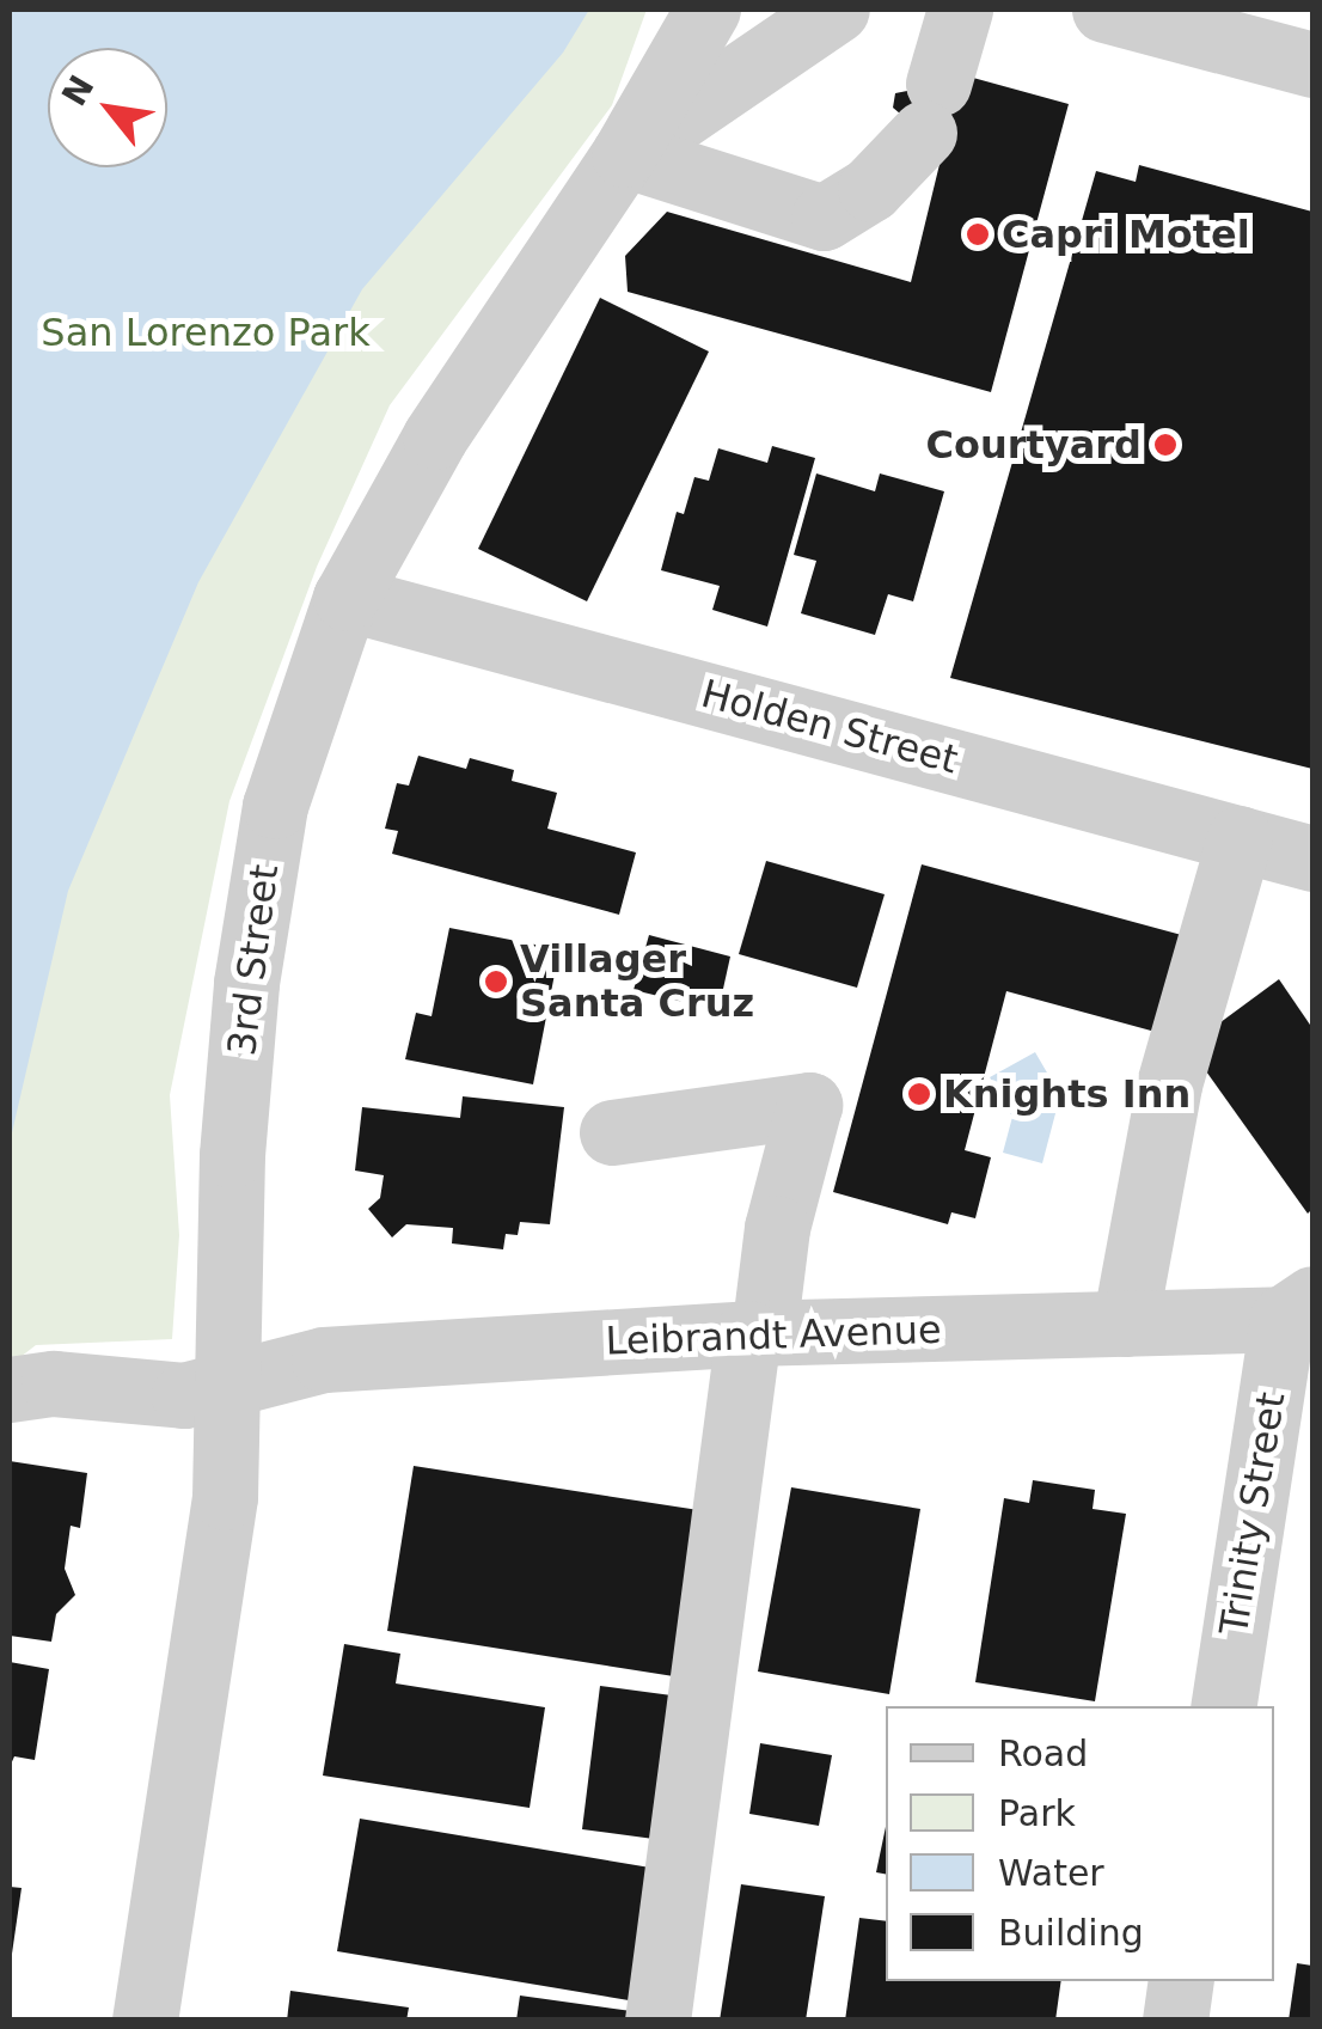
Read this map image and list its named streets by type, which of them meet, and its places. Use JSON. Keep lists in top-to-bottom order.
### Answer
{
  "streets": {
    "street": [
      "Holden Street",
      "3rd Street",
      "Leibrandt Avenue",
      "Trinity Street"
    ]
  },
  "crossings": [
    ["Holden Street", "3rd Street"],
    ["3rd Street", "Leibrandt Avenue"],
    ["Leibrandt Avenue", "Trinity Street"]
  ],
  "parks": ["San Lorenzo Park"],
  "places": [
    "Capri Motel",
    "Courtyard",
    "Villager Santa Cruz",
    "Knights Inn"
  ],
  "legend": [
    "Road",
    "Park",
    "Water",
    "Building"
  ],
  "north": "top left"
}
